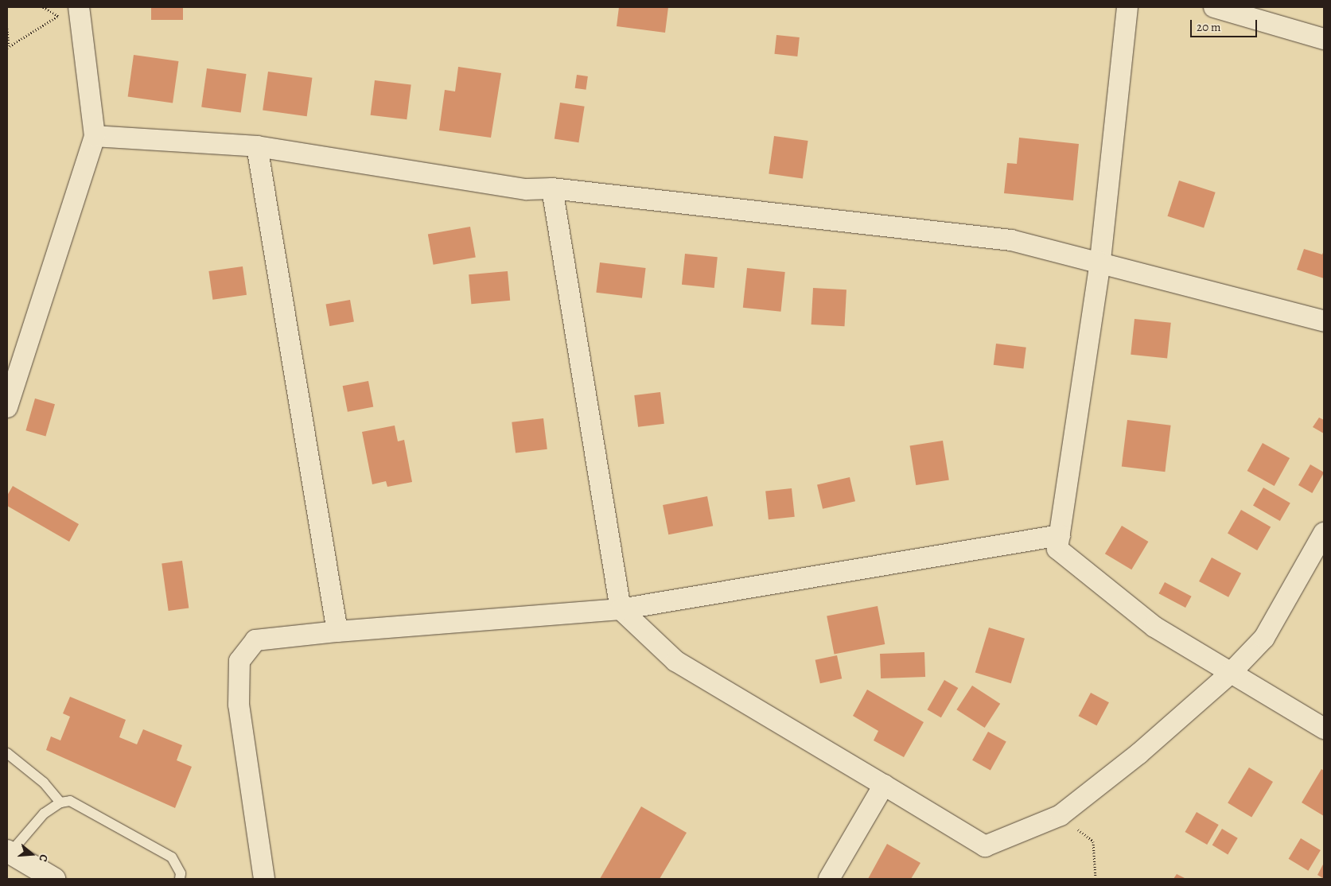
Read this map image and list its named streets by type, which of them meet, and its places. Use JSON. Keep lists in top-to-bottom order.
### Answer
{
  "scale_bar": "20 m",
  "north": "right"
}
